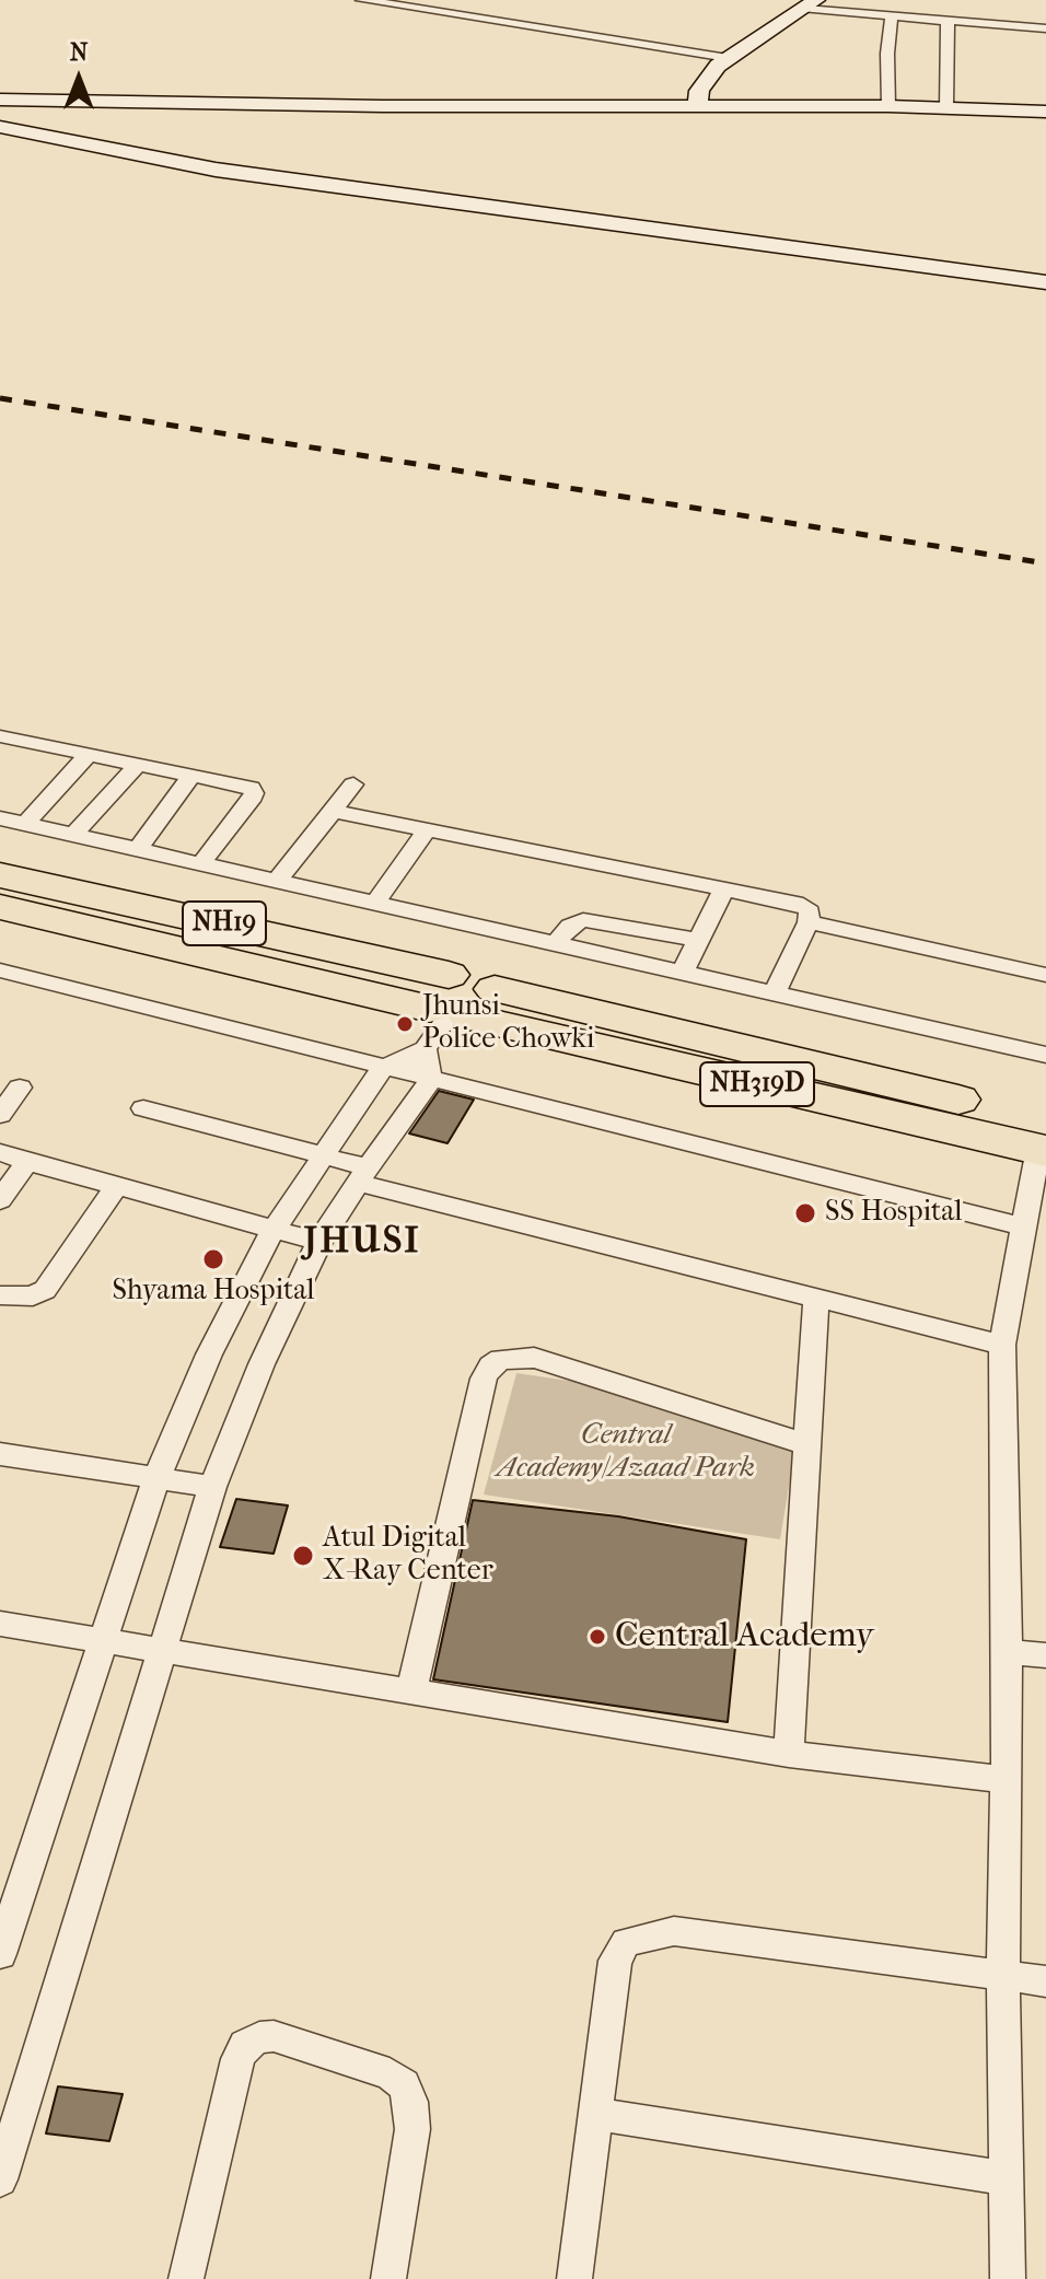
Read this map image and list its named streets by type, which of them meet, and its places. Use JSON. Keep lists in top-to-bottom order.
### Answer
{
  "streets": {
    "highway": ["NH19", "NH319D"]
  },
  "crossings": [
    ["NH19", "NH319D"]
  ],
  "districts": ["JHUSI"],
  "parks": ["Central Academy/Azaad Park"],
  "places": [
    "Jhunsi Police Chowki",
    "SS Hospital",
    "Shyama Hospital",
    "Atul Digital X-Ray Center",
    "Central Academy"
  ],
  "north": "top"
}
